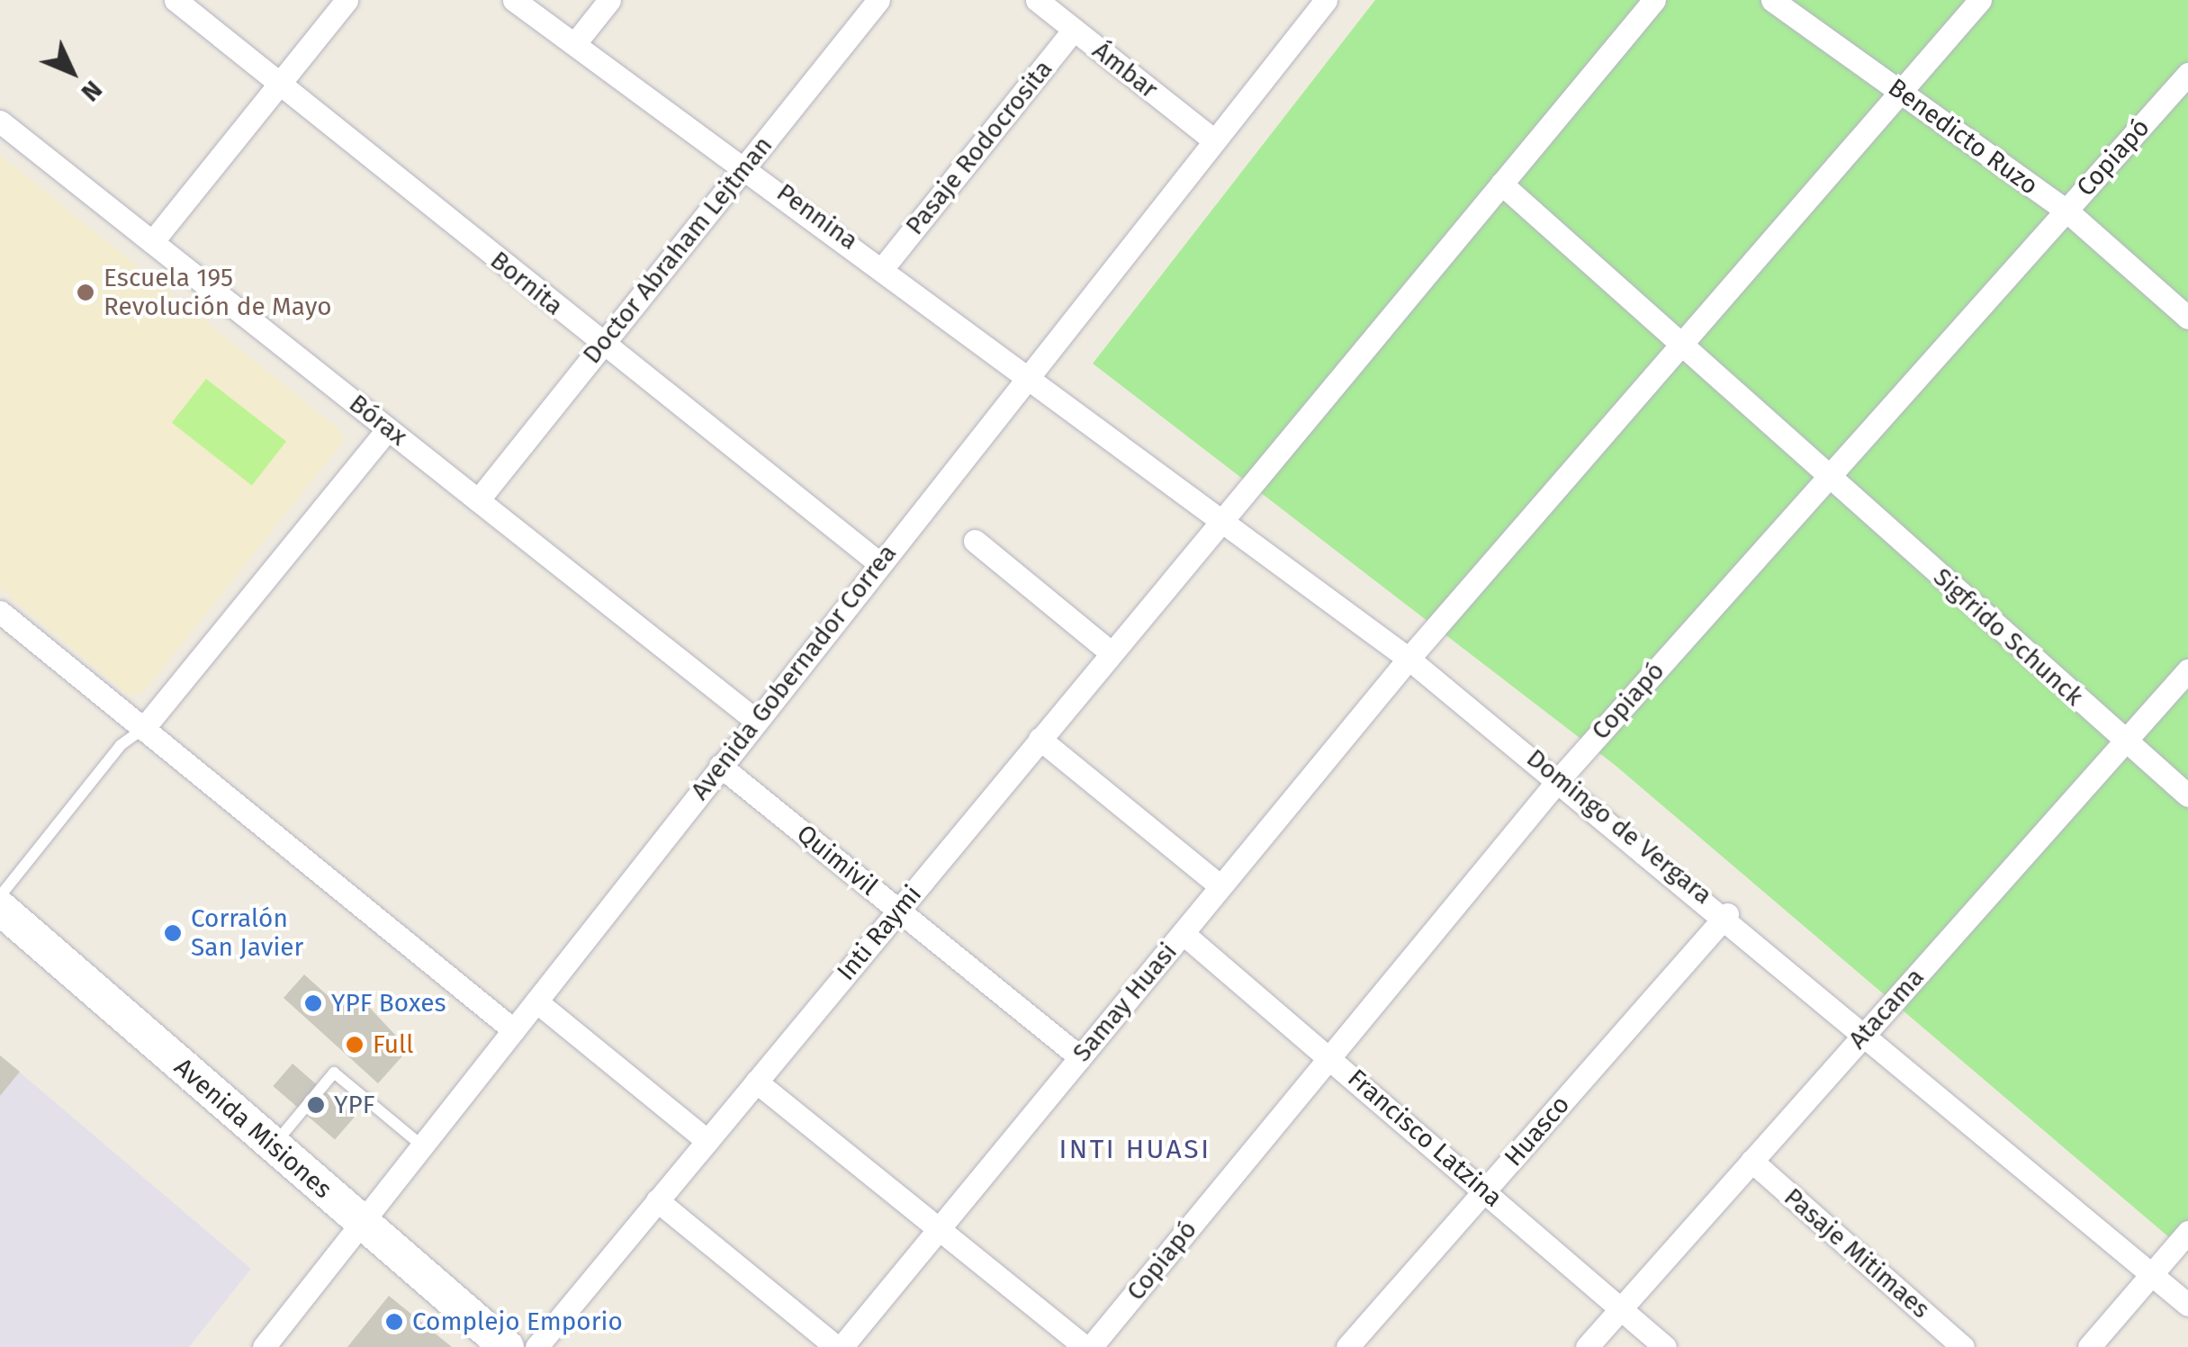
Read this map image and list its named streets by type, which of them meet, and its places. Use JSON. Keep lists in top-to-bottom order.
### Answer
{
  "streets": {
    "main road": ["Avenida Misiones"],
    "street": [
      "Ámbar",
      "Benedicto Ruzo",
      "Pasaje Rodocrosita",
      "Copiapó",
      "Pennina",
      "Doctor Abraham Lejtman",
      "Bornita",
      "Bórax",
      "Sigfrido Schunck",
      "Avenida Gobernador Correa",
      "Domingo de Vergara",
      "Quimivil",
      "Inti Raymi",
      "Samay Huasi",
      "Atacama",
      "Huasco",
      "Francisco Latzina",
      "Pasaje Mitimaes"
    ]
  },
  "crossings": [
    ["Ámbar", "Pasaje Rodocrosita"],
    ["Ámbar", "Avenida Gobernador Correa"],
    ["Benedicto Ruzo", "Copiapó"],
    ["Benedicto Ruzo", "Samay Huasi"],
    ["Pasaje Rodocrosita", "Pennina"],
    ["Copiapó", "Sigfrido Schunck"],
    ["Copiapó", "Domingo de Vergara"],
    ["Copiapó", "Francisco Latzina"],
    ["Pennina", "Doctor Abraham Lejtman"],
    ["Pennina", "Avenida Gobernador Correa"],
    ["Pennina", "Domingo de Vergara"],
    ["Doctor Abraham Lejtman", "Bornita"],
    ["Doctor Abraham Lejtman", "Bórax"],
    ["Bornita", "Avenida Gobernador Correa"],
    ["Bórax", "Avenida Gobernador Correa"],
    ["Sigfrido Schunck", "Inti Raymi"],
    ["Sigfrido Schunck", "Samay Huasi"],
    ["Sigfrido Schunck", "Atacama"],
    ["Avenida Gobernador Correa", "Domingo de Vergara"],
    ["Avenida Gobernador Correa", "Quimivil"],
    ["Avenida Gobernador Correa", "Avenida Misiones"],
    ["Domingo de Vergara", "Inti Raymi"],
    ["Domingo de Vergara", "Samay Huasi"],
    ["Domingo de Vergara", "Atacama"],
    ["Domingo de Vergara", "Huasco"],
    ["Quimivil", "Inti Raymi"],
    ["Quimivil", "Samay Huasi"],
    ["Samay Huasi", "Francisco Latzina"],
    ["Atacama", "Francisco Latzina"],
    ["Atacama", "Pasaje Mitimaes"],
    ["Huasco", "Francisco Latzina"]
  ],
  "districts": ["INTI HUASI"],
  "places": [
    "Escuela 195 Revolución de Mayo",
    "Corralón San Javier",
    "YPF Boxes",
    "Full",
    "YPF",
    "Complejo Emporio"
  ],
  "north": "bottom right"
}
